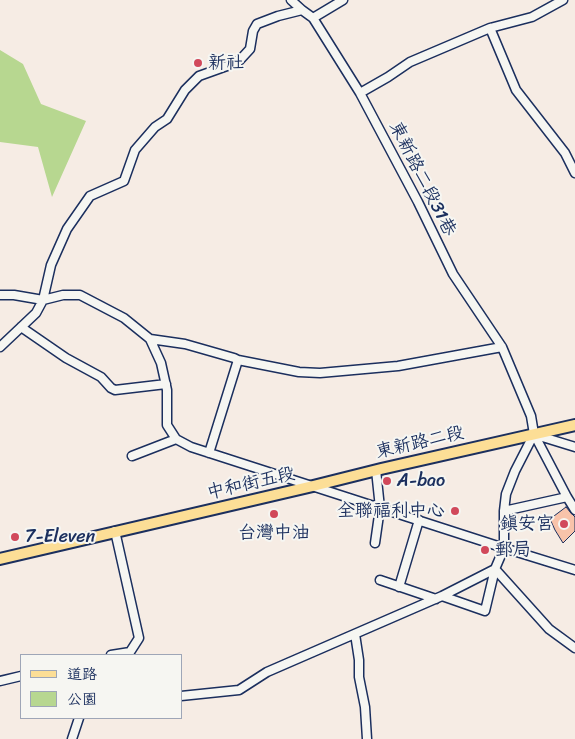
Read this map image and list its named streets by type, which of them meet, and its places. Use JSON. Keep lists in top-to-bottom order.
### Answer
{
  "streets": {
    "main road": ["東新路二段", "中和街五段"],
    "street": ["東新路二段31巷"]
  },
  "crossings": [
    ["東新路二段31巷", "東新路二段"],
    ["東新路二段", "中和街五段"]
  ],
  "places": [
    "新社",
    "A-bao",
    "全聯福利中心",
    "台灣中油",
    "鎮安宮",
    "7-Eleven",
    "郵局"
  ],
  "legend": ["道路", "公園"]
}
